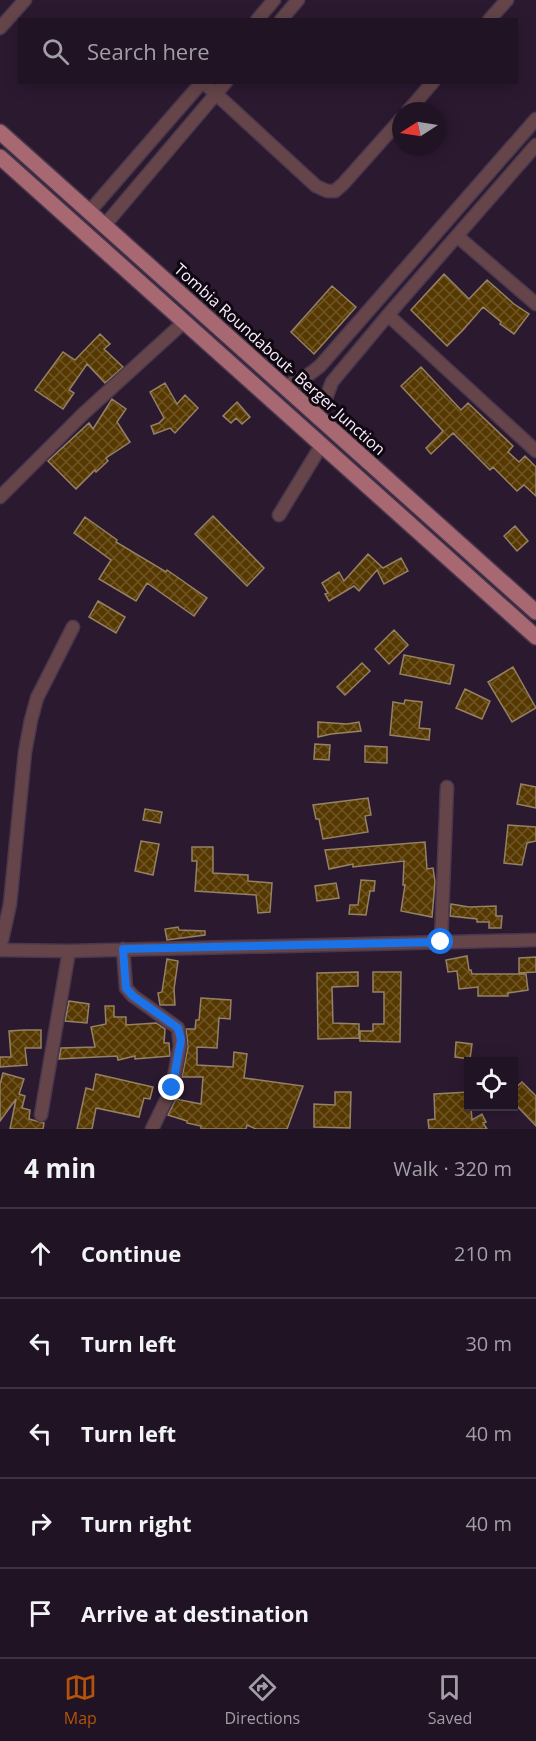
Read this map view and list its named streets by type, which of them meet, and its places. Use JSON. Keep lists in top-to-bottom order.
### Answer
{
  "streets": {
    "main road": ["Tombia Roundabout- Berger Junction"]
  },
  "north": "left",
  "page": {
    "search": "Search here",
    "heading": ["4 min", "Walk · 320 m"],
    "list": [
      ["Continue", "210 m"],
      ["Turn left", "30 m"],
      ["Turn left", "40 m"],
      ["Turn right", "40 m"],
      "Arrive at destination"
    ],
    "nav": ["Map", "Directions", "Saved"]
  }
}
